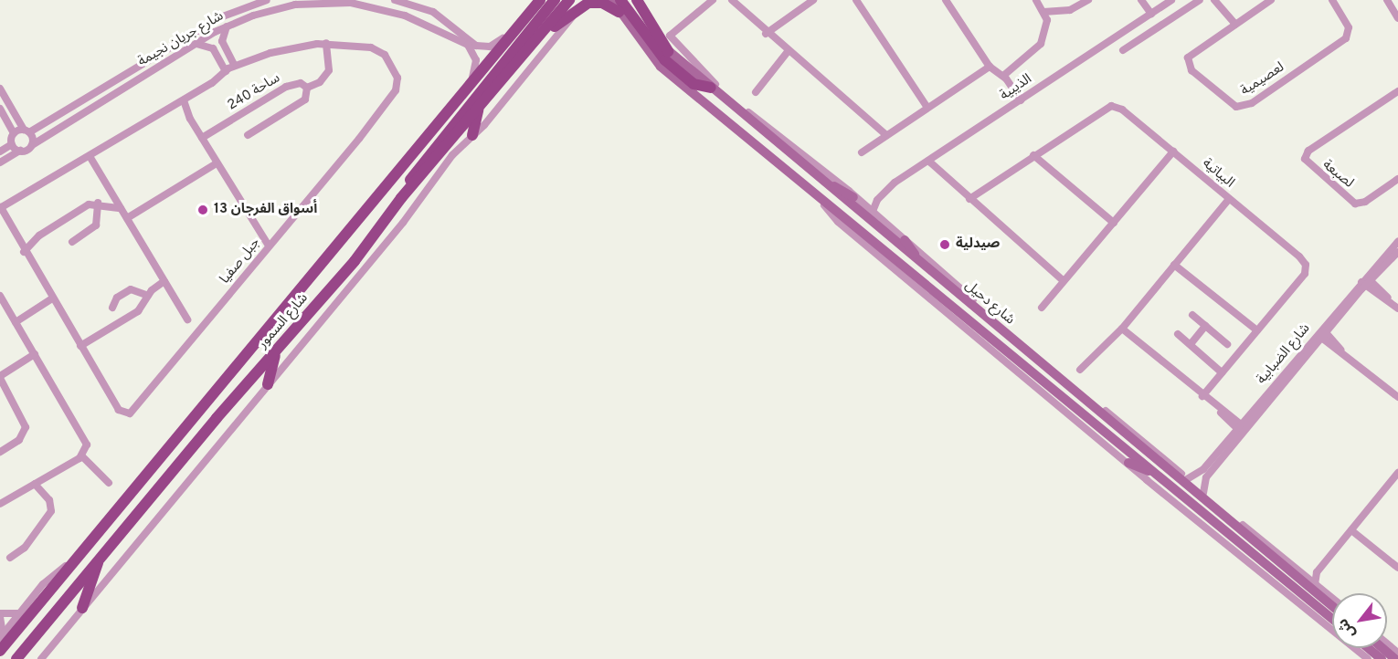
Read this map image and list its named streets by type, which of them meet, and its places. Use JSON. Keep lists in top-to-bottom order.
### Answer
{
  "streets": {
    "main road": ["شارع دحيل", "شارع السمور"],
    "street": [
      "شارع جريان نجيمة",
      "لعصيمية",
      "الذيبية",
      "ساحة 240",
      "البياتية",
      "لصبعة",
      "جبل صفيا",
      "شارع الضبابية"
    ]
  },
  "crossings": [
    ["شارع جريان نجيمة", "شارع السمور"],
    ["الذيبية", "شارع دحيل"],
    ["شارع دحيل", "شارع الضبابية"]
  ],
  "places": ["أسواق الفرجان 13", "صيدلية"],
  "north": "bottom left"
}
